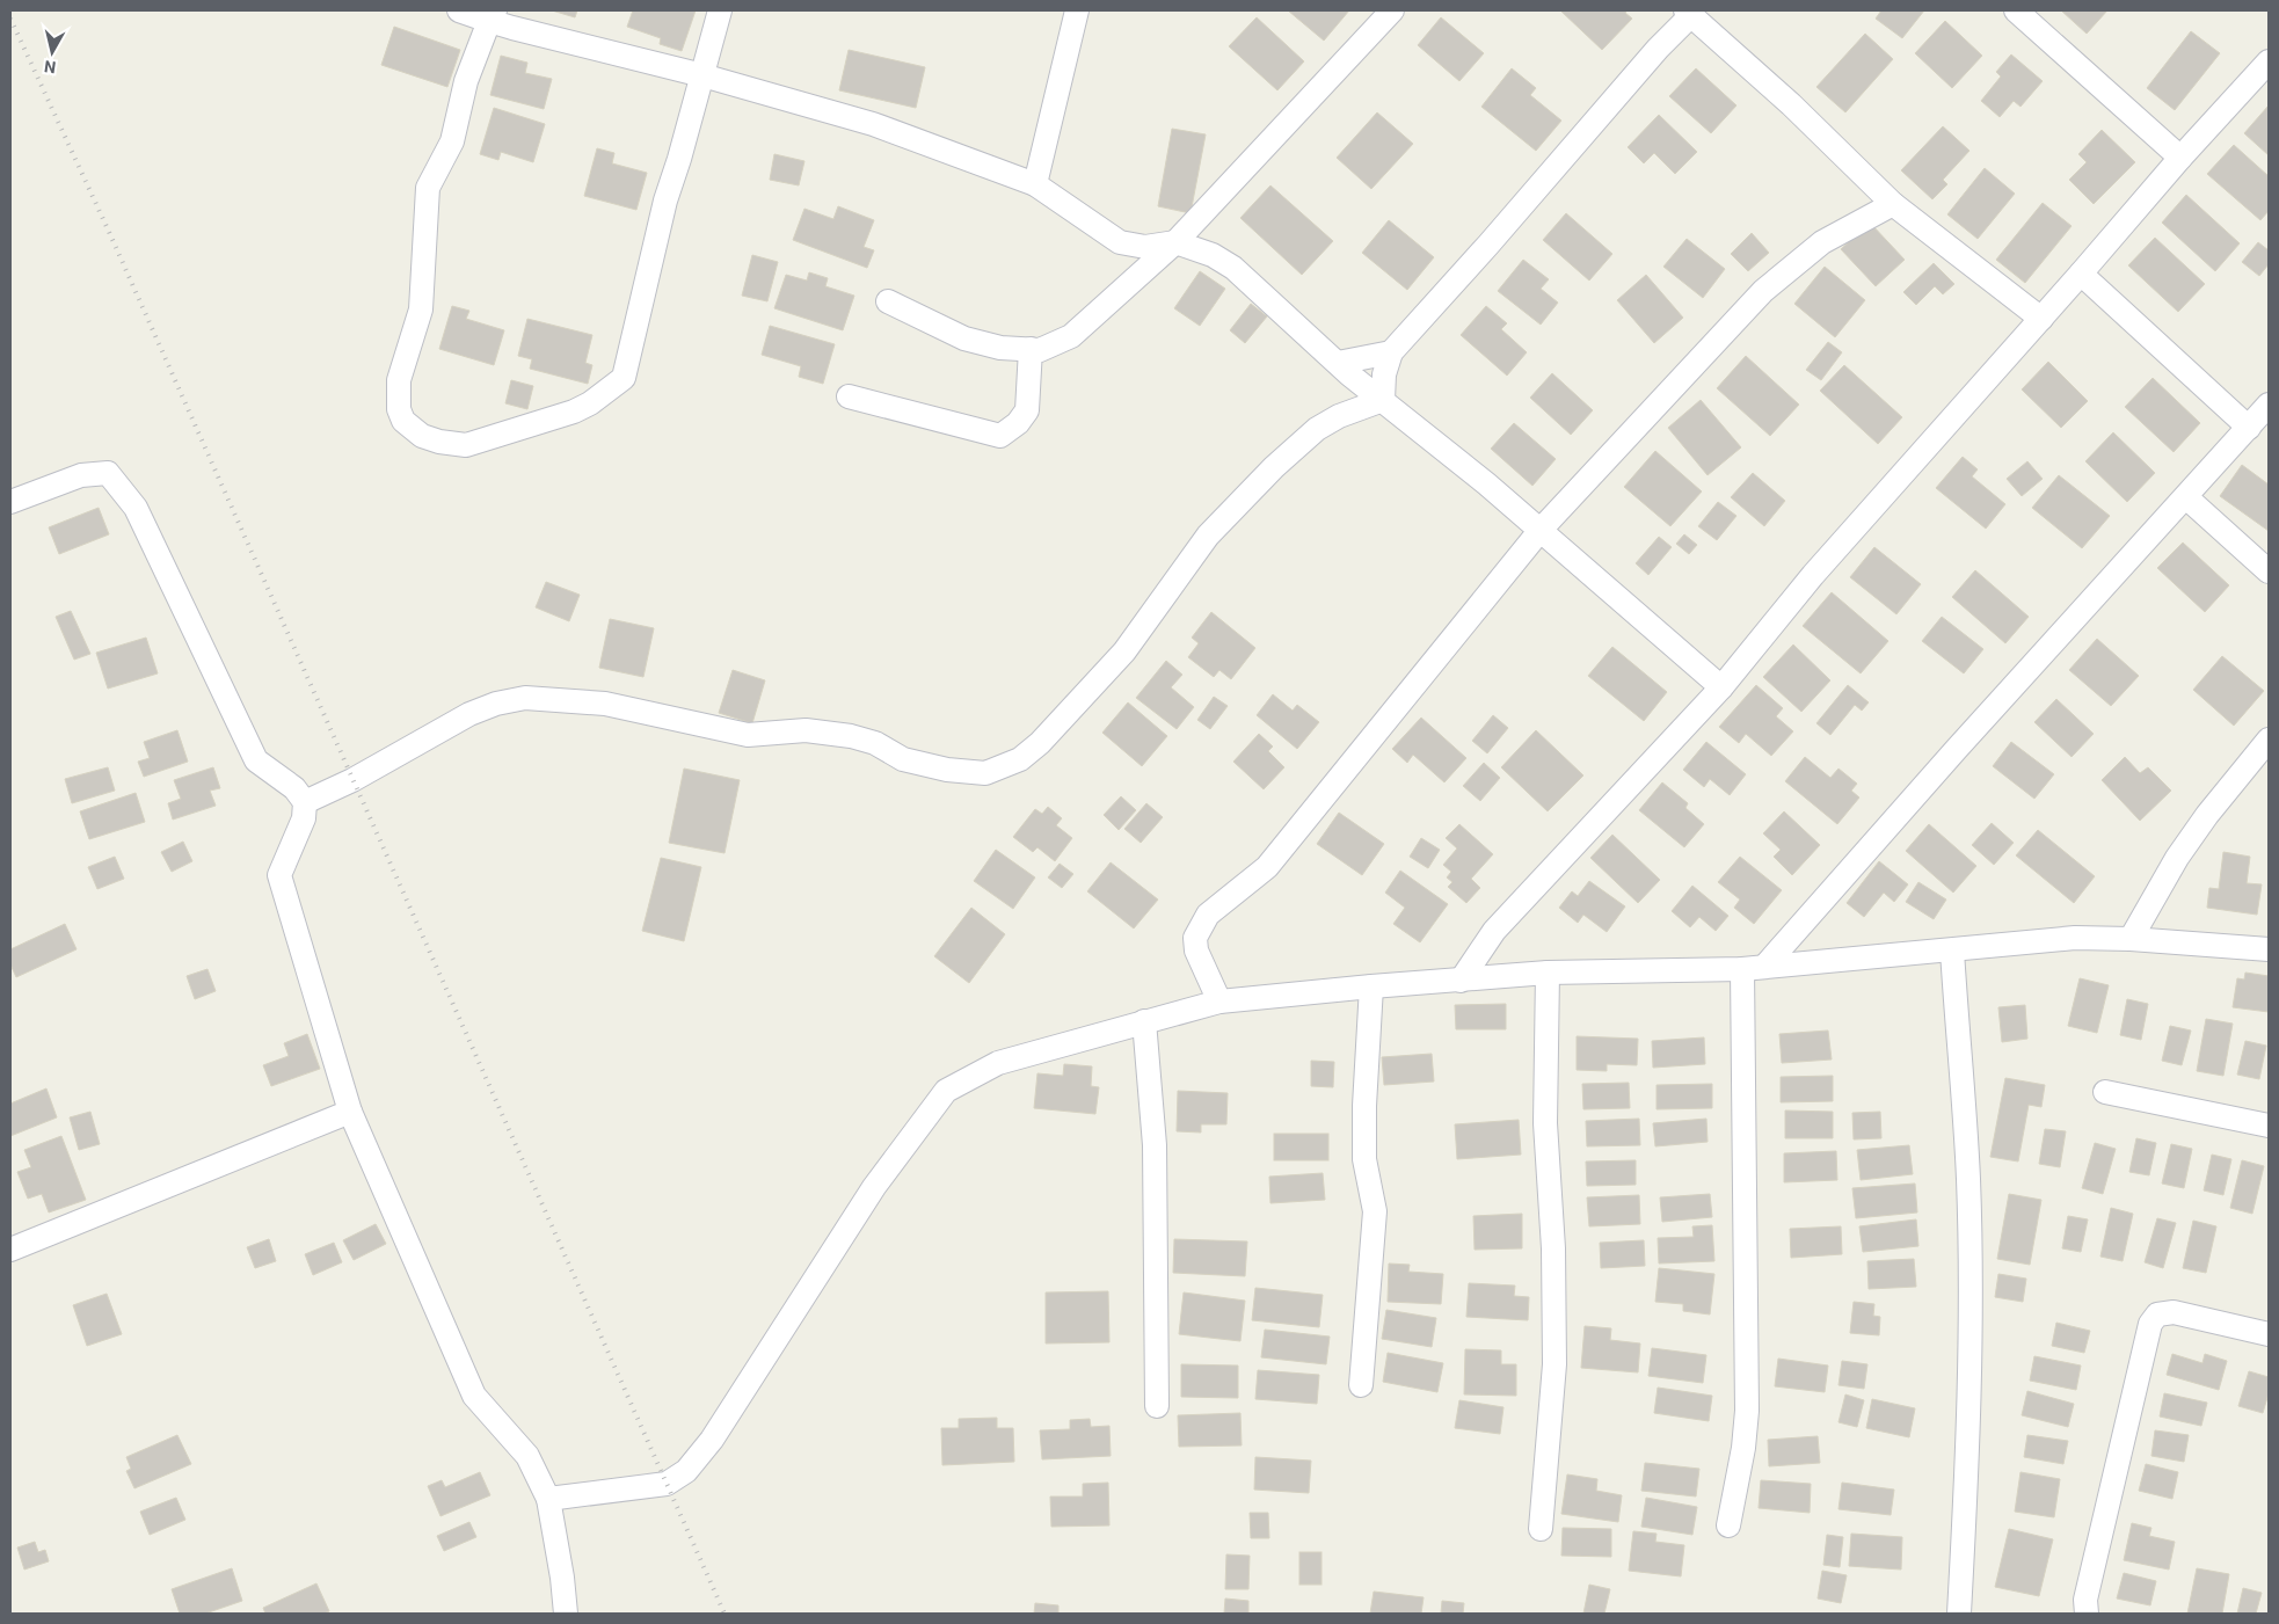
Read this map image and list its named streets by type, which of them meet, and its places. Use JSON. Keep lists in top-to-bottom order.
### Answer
{
  "north": "bottom"
}
